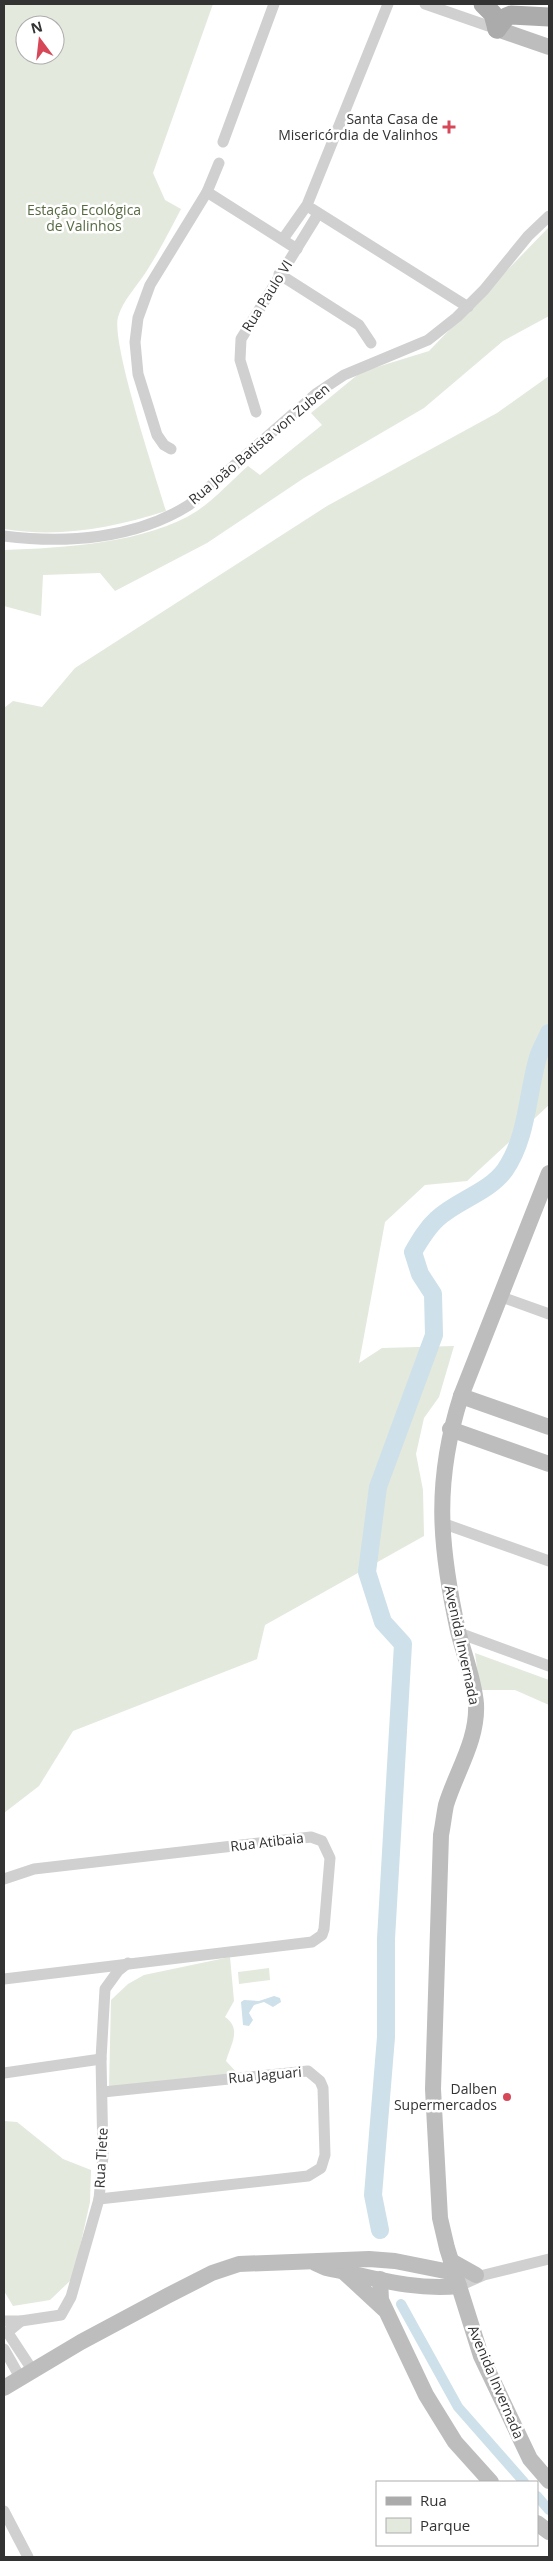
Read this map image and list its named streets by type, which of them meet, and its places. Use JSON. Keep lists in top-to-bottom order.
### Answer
{
  "streets": {
    "main road": ["Avenida Invernada"],
    "street": [
      "Rua Paulo VI",
      "Rua João Batista von Zuben",
      "Rua Atibaia",
      "Rua Jaguari",
      "Rua Tiete"
    ]
  },
  "crossings": [
    ["Rua Atibaia", "Rua Tiete"],
    ["Rua Jaguari", "Rua Tiete"]
  ],
  "parks": ["Estação Ecológica de Valinhos"],
  "places": {
    "health": ["Santa Casa de Misericórdia de Valinhos"],
    "other": ["Dalben Supermercados"]
  },
  "legend": ["Rua", "Parque"],
  "north": "top"
}
